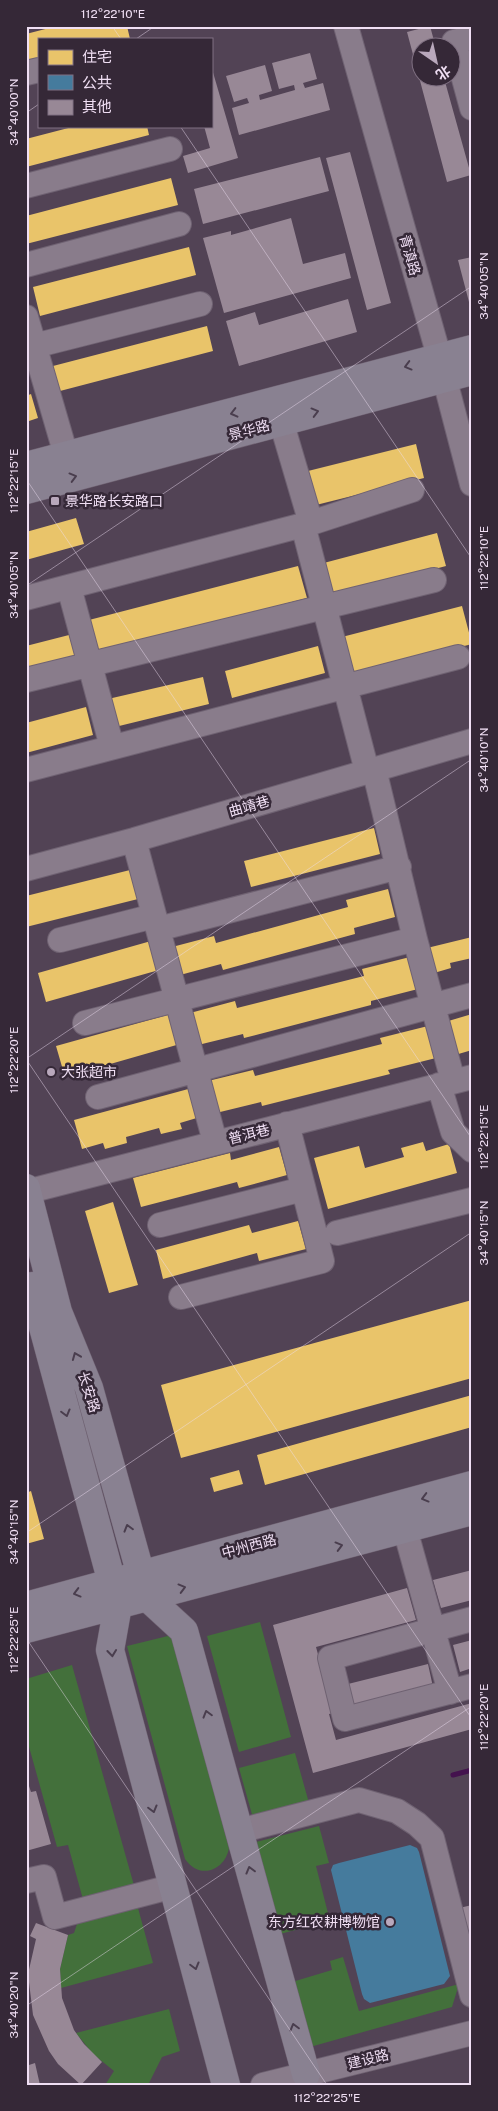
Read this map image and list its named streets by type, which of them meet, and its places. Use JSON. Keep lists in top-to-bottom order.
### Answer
{
  "streets": {
    "main road": ["景华路", "长安路", "中州西路"],
    "street": [
      "青滇路",
      "曲靖巷",
      "普洱巷",
      "建设路"
    ]
  },
  "crossings": [
    ["青滇路", "景华路"],
    ["普洱巷", "长安路"],
    ["长安路", "中州西路"]
  ],
  "places": {
    "transit": ["景华路长安路口"],
    "other": ["大张超市", "东方红农耕博物馆"]
  },
  "legend": ["住宅", "公共", "其他"],
  "north": "bottom right",
  "coordinates": [
    "112°22'10\"E",
    "34°40'00\"N",
    "34°40'05\"N",
    "112°22'15\"E",
    "34°40'10\"N",
    "112°22'20\"E",
    "34°40'15\"N",
    "112°22'25\"E",
    "34°40'20\"N"
  ]
}
